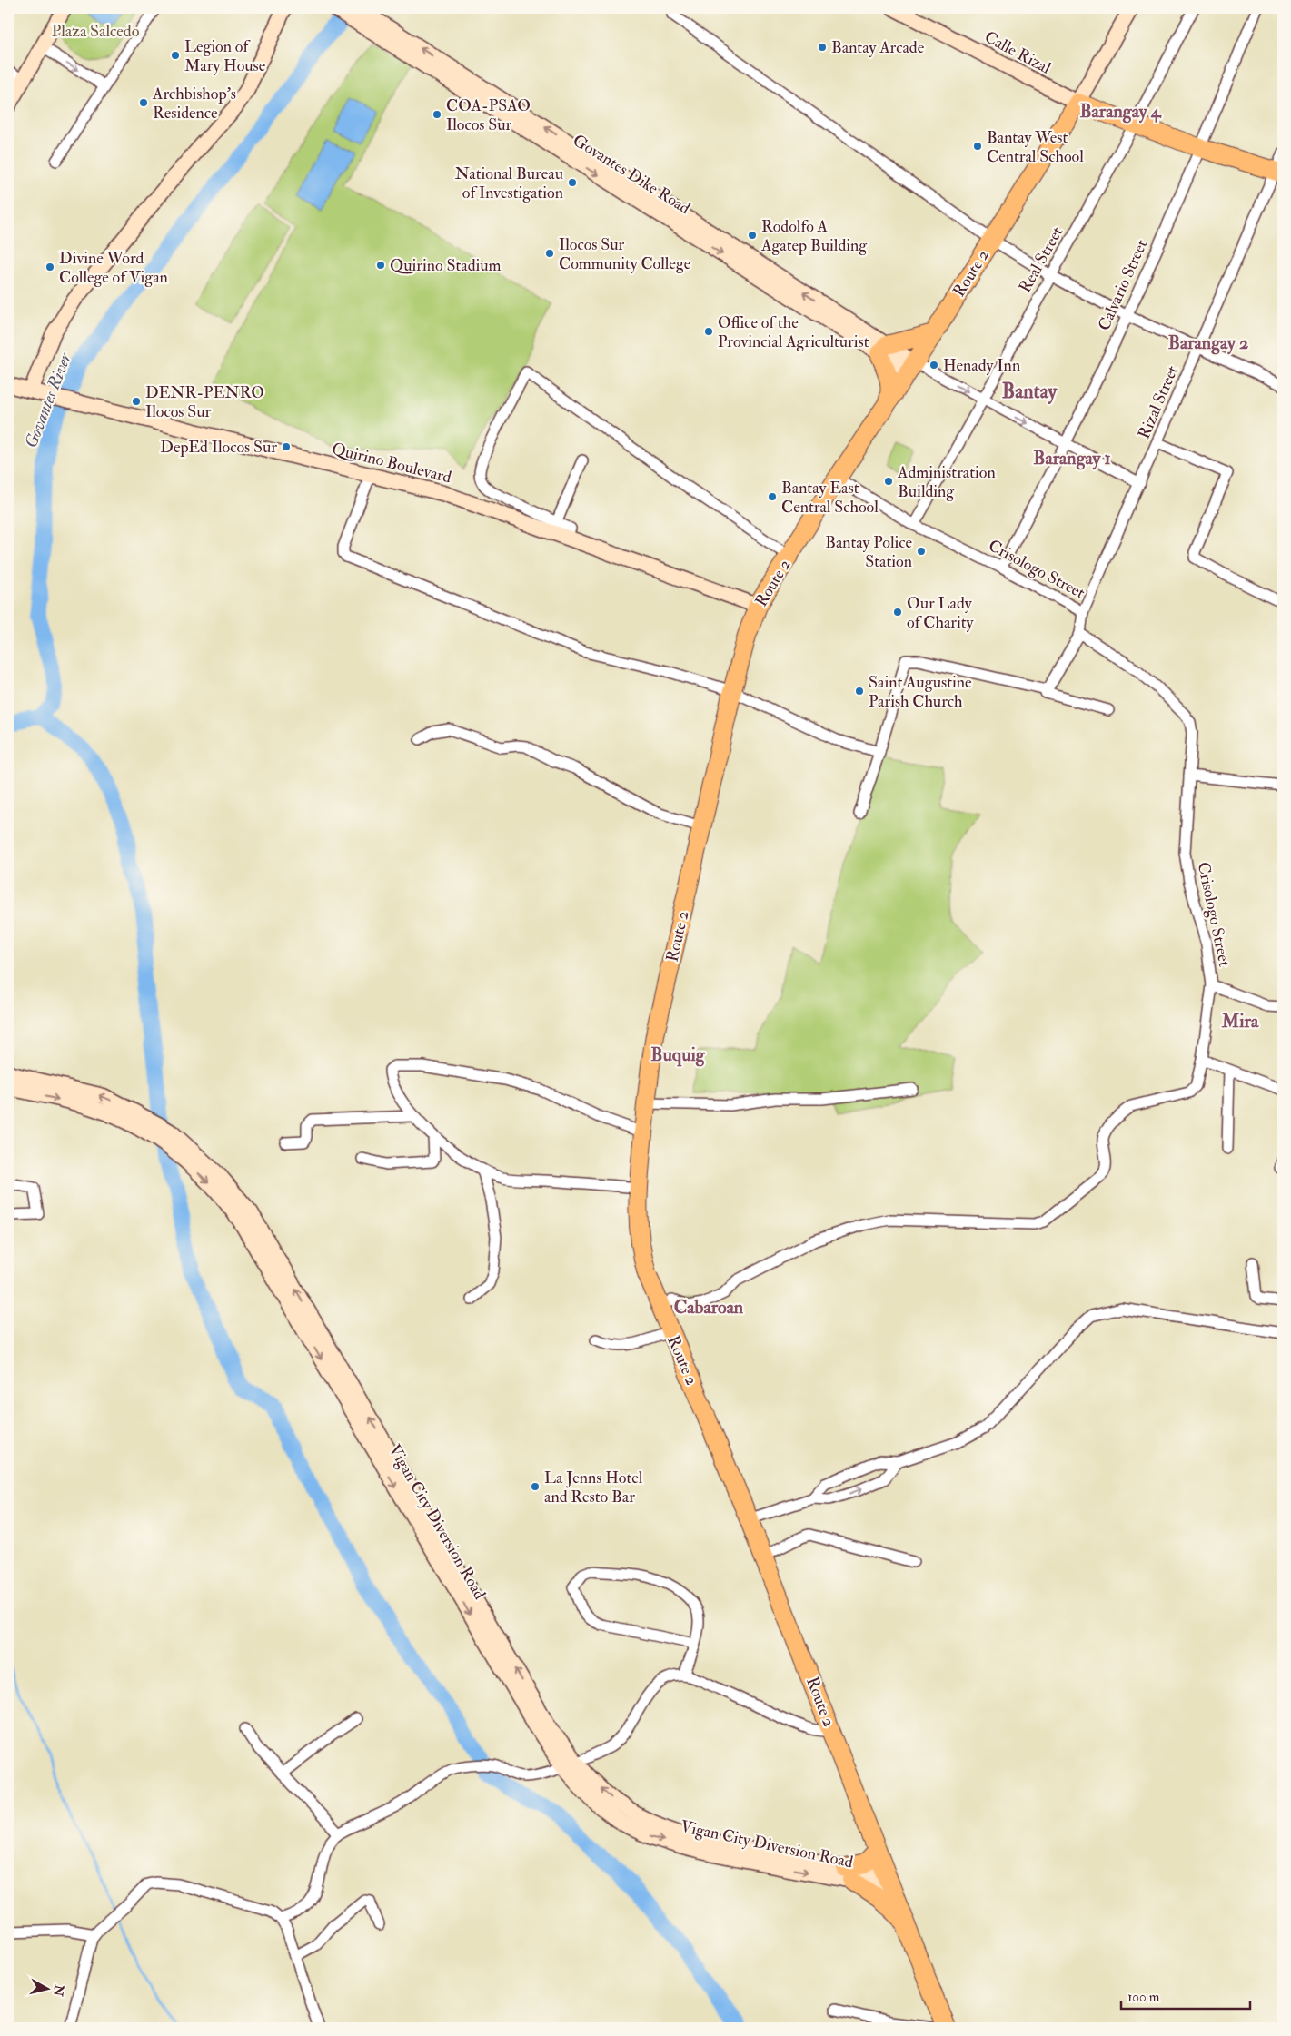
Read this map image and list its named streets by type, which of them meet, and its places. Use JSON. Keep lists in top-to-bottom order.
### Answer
{
  "streets": {
    "highway": ["Route 2"],
    "main road": [
      "Calle Rizal",
      "Govantes Dike Road",
      "Quirino Boulevard",
      "Vigan City Diversion Road"
    ],
    "street": [
      "Real Street",
      "Calvario Street",
      "Rizal Street",
      "Crisologo Street"
    ]
  },
  "crossings": [
    ["Calle Rizal", "Route 2"],
    ["Govantes Dike Road", "Route 2"],
    ["Real Street", "Crisologo Street"],
    ["Route 2", "Quirino Boulevard"],
    ["Route 2", "Crisologo Street"],
    ["Route 2", "Vigan City Diversion Road"],
    ["Calvario Street", "Crisologo Street"],
    ["Rizal Street", "Crisologo Street"]
  ],
  "districts": [
    "Barangay 4",
    "Barangay 2",
    "Bantay",
    "Barangay 1",
    "Mira",
    "Buquig",
    "Cabaroan"
  ],
  "water": ["Govantes River"],
  "parks": ["Plaza Salcedo"],
  "places": [
    "Bantay Arcade",
    "Legion of Mary House",
    "Archbishop's Residence",
    "COA-PSAO Ilocos Sur",
    "Bantay West Central School",
    "National Bureau of Investigation",
    "Rodolfo A Agatep Building",
    "Ilocos Sur Community College",
    "Quirino Stadium",
    "Divine Word College of Vigan",
    "Office of the Provincial Agriculturist",
    "Henady Inn",
    "DENR-PENRO Ilocos Sur",
    "DepEd Ilocos Sur",
    "Administration Building",
    "Bantay East Central School",
    "Bantay Police Station",
    "Our Lady of Charity",
    "Saint Augustine Parish Church",
    "La Jenns Hotel and Resto Bar"
  ],
  "scale_bar": "100 m",
  "north": "right"
}
